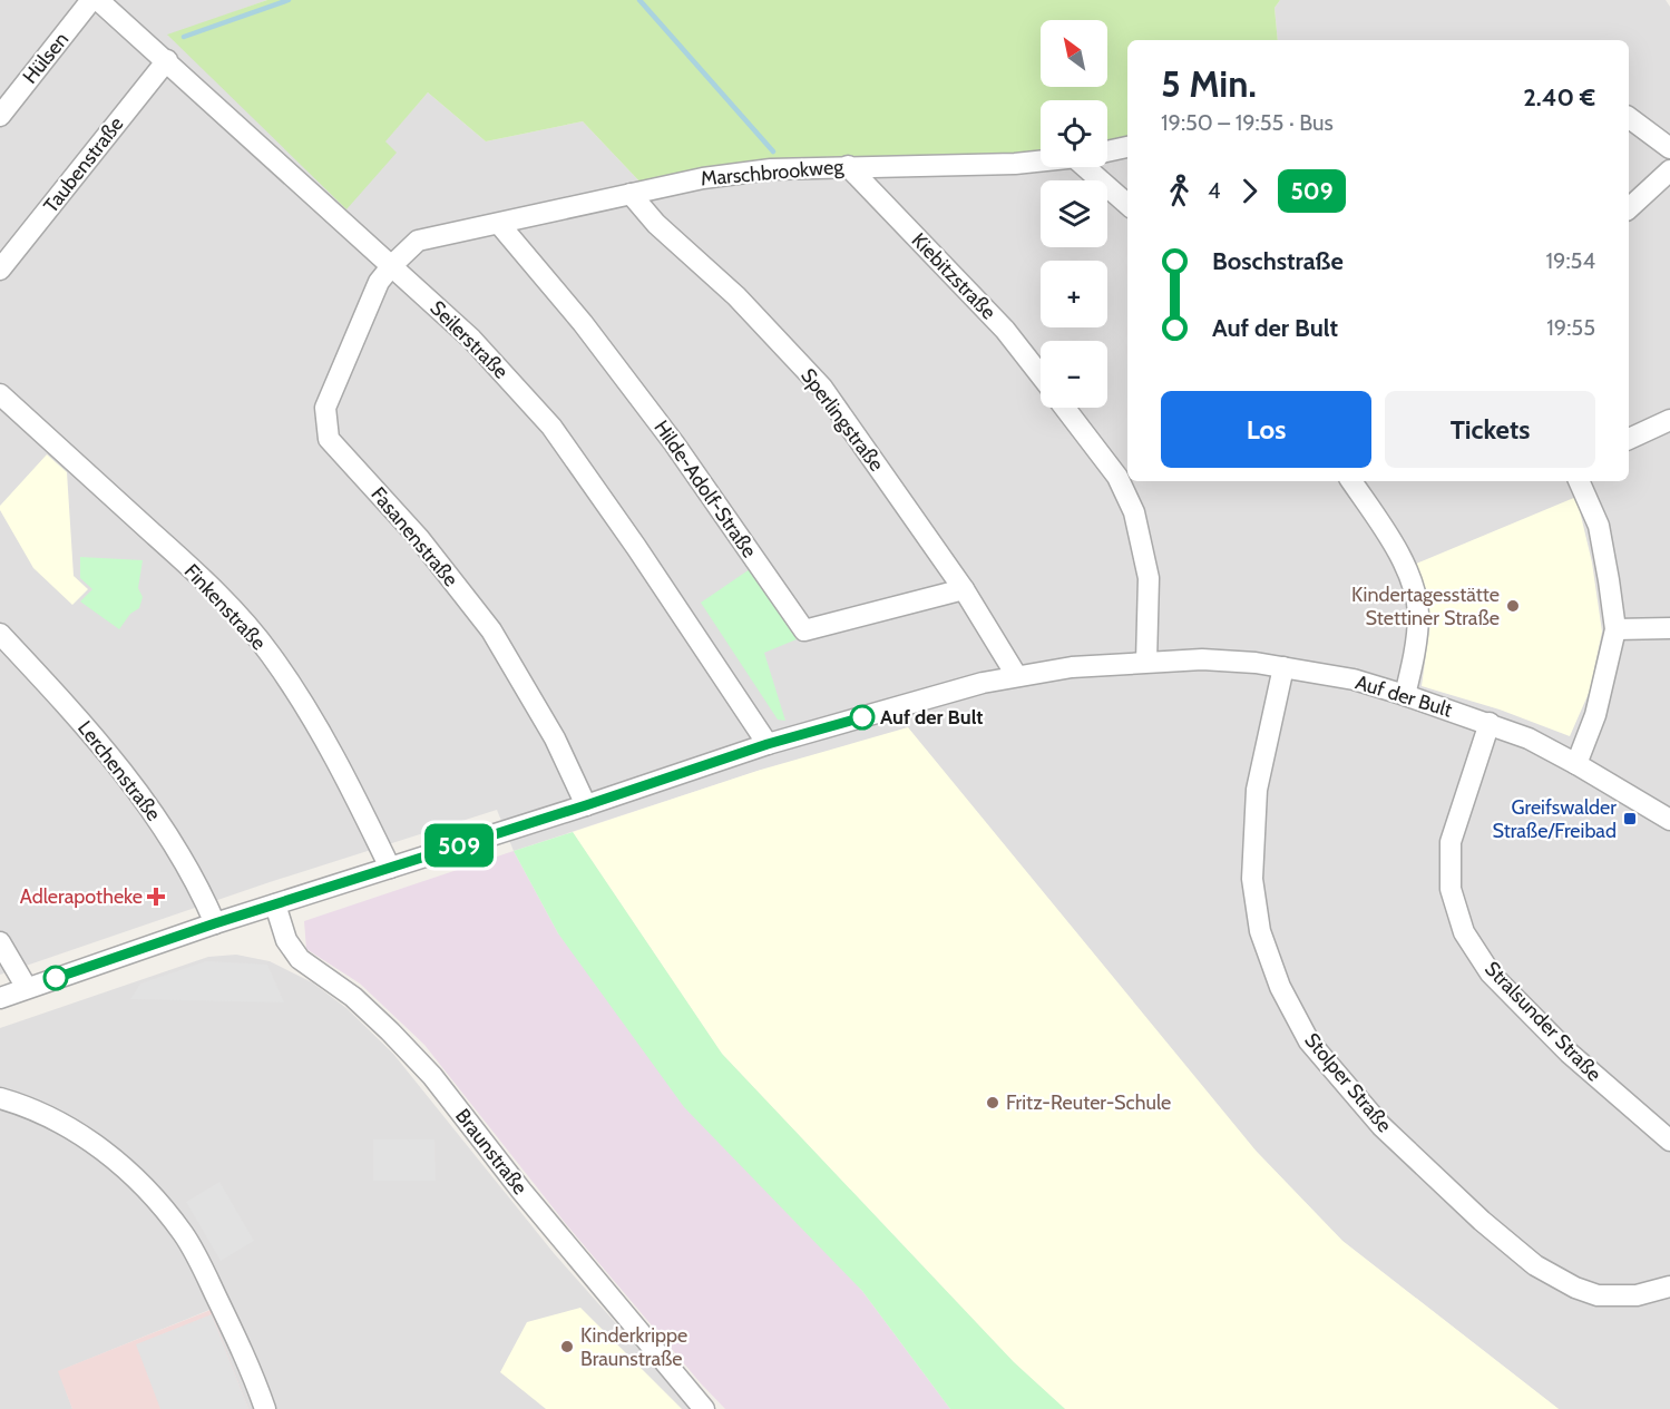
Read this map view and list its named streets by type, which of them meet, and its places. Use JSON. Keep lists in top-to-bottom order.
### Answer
{
  "streets": {
    "street": [
      "Hülsen",
      "Taubenstraße",
      "Marschbrookweg",
      "Kiebitzstraße",
      "Seilerstraße",
      "Sperlingstraße",
      "Hilde-Adolf-Straße",
      "Fasanenstraße",
      "Finkenstraße",
      "Auf der Bult",
      "Lerchenstraße",
      "Stralsunder Straße",
      "Stolper Straße",
      "Braunstraße"
    ]
  },
  "crossings": [
    ["Taubenstraße", "Seilerstraße"],
    ["Marschbrookweg", "Kiebitzstraße"],
    ["Marschbrookweg", "Seilerstraße"],
    ["Marschbrookweg", "Sperlingstraße"],
    ["Marschbrookweg", "Hilde-Adolf-Straße"],
    ["Marschbrookweg", "Fasanenstraße"],
    ["Seilerstraße", "Fasanenstraße"],
    ["Seilerstraße", "Auf der Bult"],
    ["Sperlingstraße", "Hilde-Adolf-Straße"],
    ["Sperlingstraße", "Auf der Bult"],
    ["Fasanenstraße", "Auf der Bult"],
    ["Finkenstraße", "Auf der Bult"],
    ["Auf der Bult", "Lerchenstraße"],
    ["Auf der Bult", "Stralsunder Straße"],
    ["Auf der Bult", "Stolper Straße"],
    ["Auf der Bult", "Braunstraße"]
  ],
  "places": {
    "other": [
      "Kindertagesstätte Stettiner Straße",
      "Auf der Bult",
      "Fritz-Reuter-Schule",
      "Kinderkrippe Braunstraße"
    ],
    "transit": ["Greifswalder Straße/Freibad"],
    "health": ["Adlerapotheke"]
  },
  "lines": ["bus line 509"],
  "north": "top left",
  "page": {
    "on_map": "509",
    "map_buttons": ["+", "−"],
    "heading": ["5 Min.", "19:50 – 19:55 · Bus", "2.40 €"],
    "legs": ["4", "509"],
    "list": [
      {
        "name": "Boschstraße",
        "value": "19:54"
      },
      {
        "name": "Auf der Bult",
        "value": "19:55"
      }
    ],
    "buttons": ["Los", "Tickets"]
  }
}
